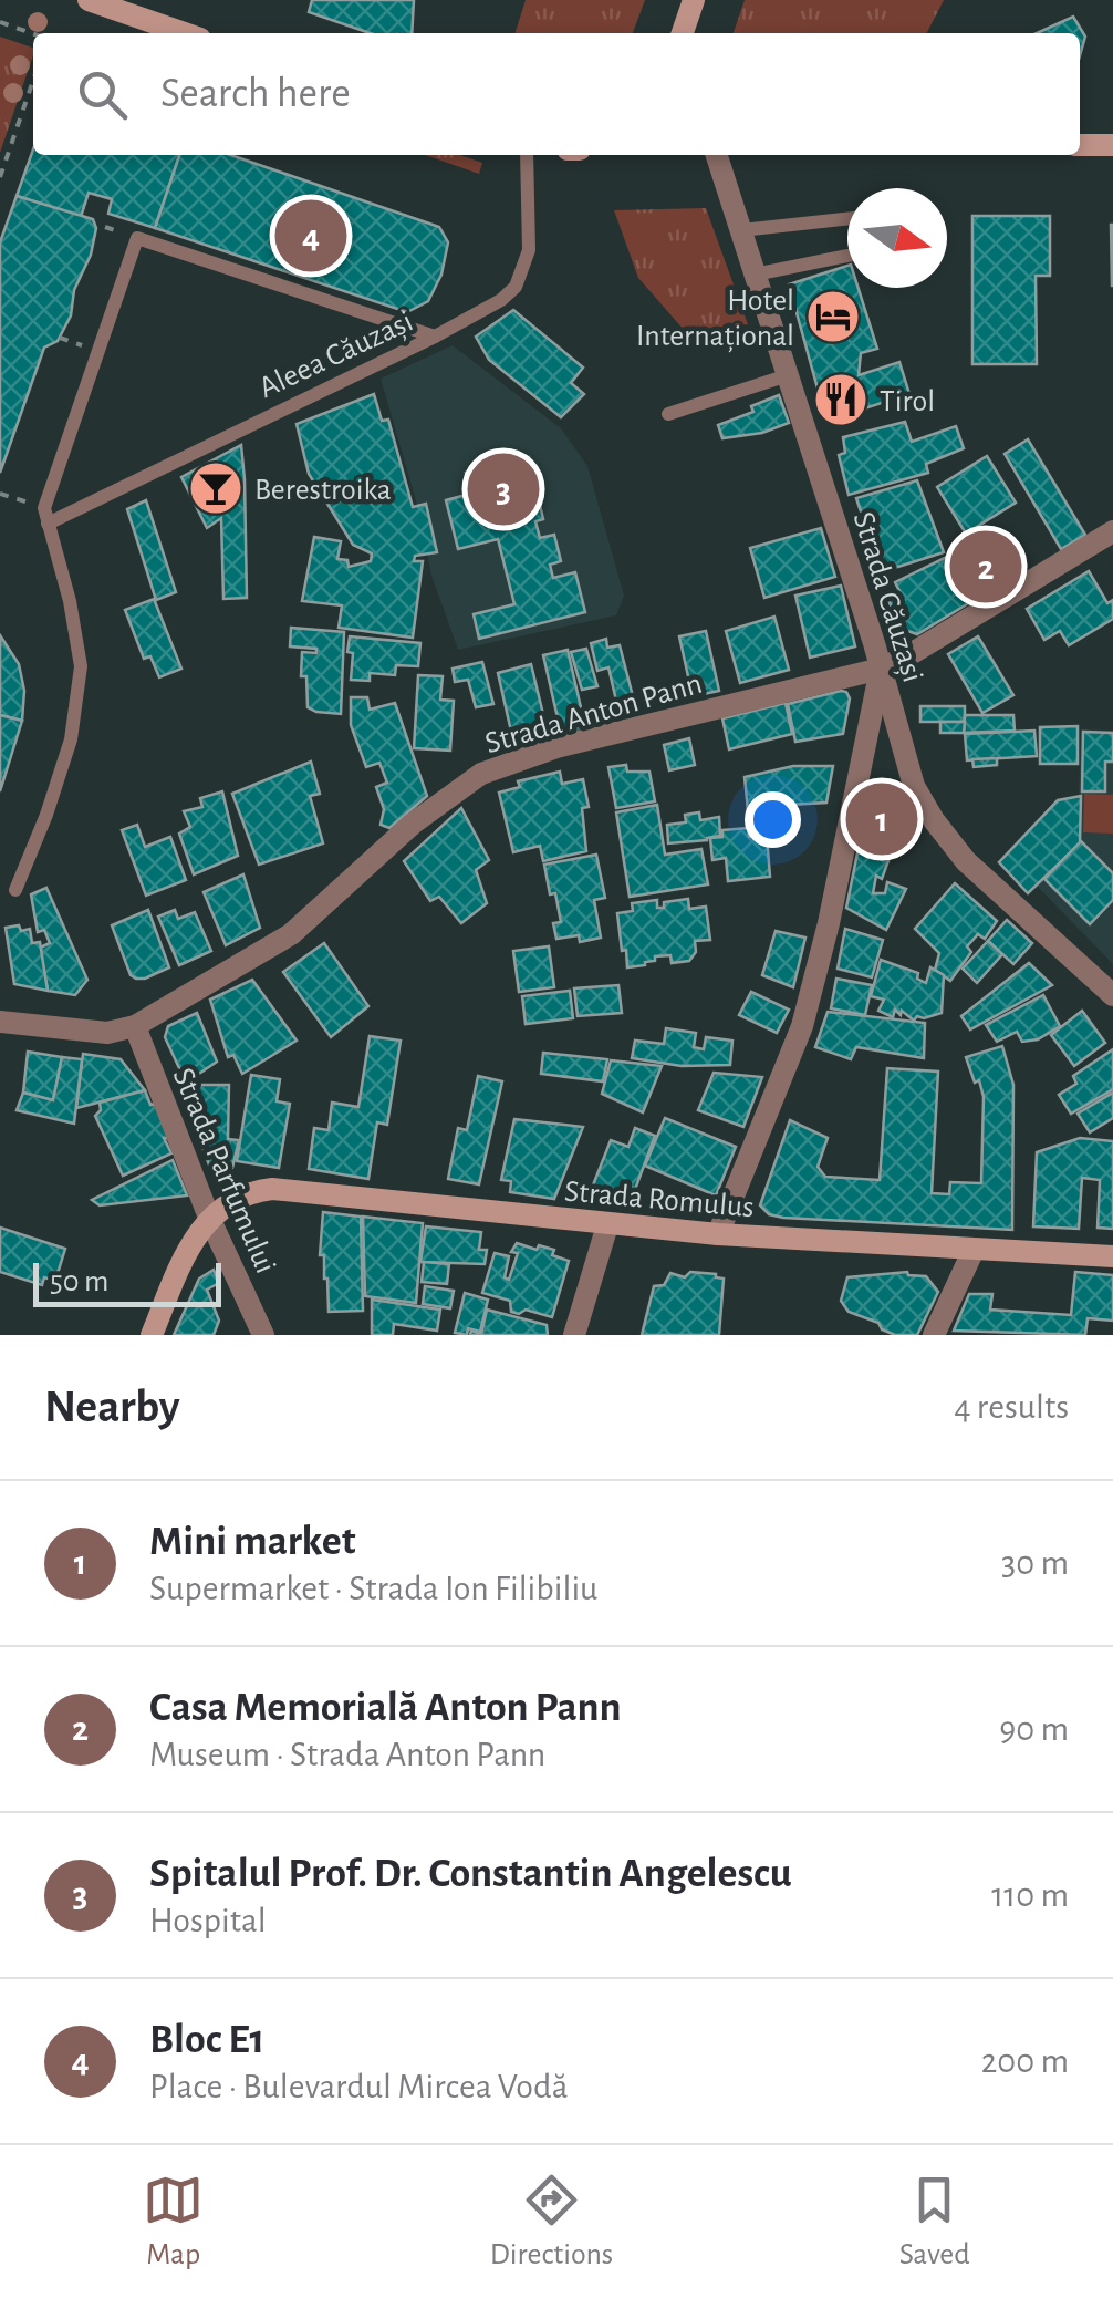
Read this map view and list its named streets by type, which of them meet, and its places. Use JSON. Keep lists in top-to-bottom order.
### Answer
{
  "streets": {
    "street": [
      "Strada Căuzași",
      "Strada Anton Pann",
      "Strada Parfumului",
      "Strada Romulus"
    ],
    "lane": ["Aleea Căuzași"]
  },
  "crossings": [
    ["Strada Căuzași", "Strada Anton Pann"],
    ["Strada Anton Pann", "Strada Parfumului"],
    ["Strada Parfumului", "Strada Romulus"]
  ],
  "places": {
    "hotel": ["Hotel Internațional"],
    "restaurant": ["Tirol"],
    "bar": ["Berestroika"]
  },
  "scale_bar": "50 m",
  "north": "right",
  "page": {
    "search": "Search here",
    "pins": [
      "4",
      "3",
      "2",
      "1"
    ],
    "scale": "50 m",
    "heading": ["Nearby", "4 results"],
    "list": [
      {
        "mark": "1",
        "name": "Mini market",
        "note": "Supermarket · Strada Ion Filibiliu",
        "value": "30 m"
      },
      {
        "mark": "2",
        "name": "Casa Memorială Anton Pann",
        "note": "Museum · Strada Anton Pann",
        "value": "90 m"
      },
      {
        "mark": "3",
        "name": "Spitalul Prof. Dr. Constantin Angelescu",
        "note": "Hospital",
        "value": "110 m"
      },
      {
        "mark": "4",
        "name": "Bloc E1",
        "note": "Place · Bulevardul Mircea Vodă",
        "value": "200 m"
      }
    ],
    "nav": ["Map", "Directions", "Saved"]
  }
}
